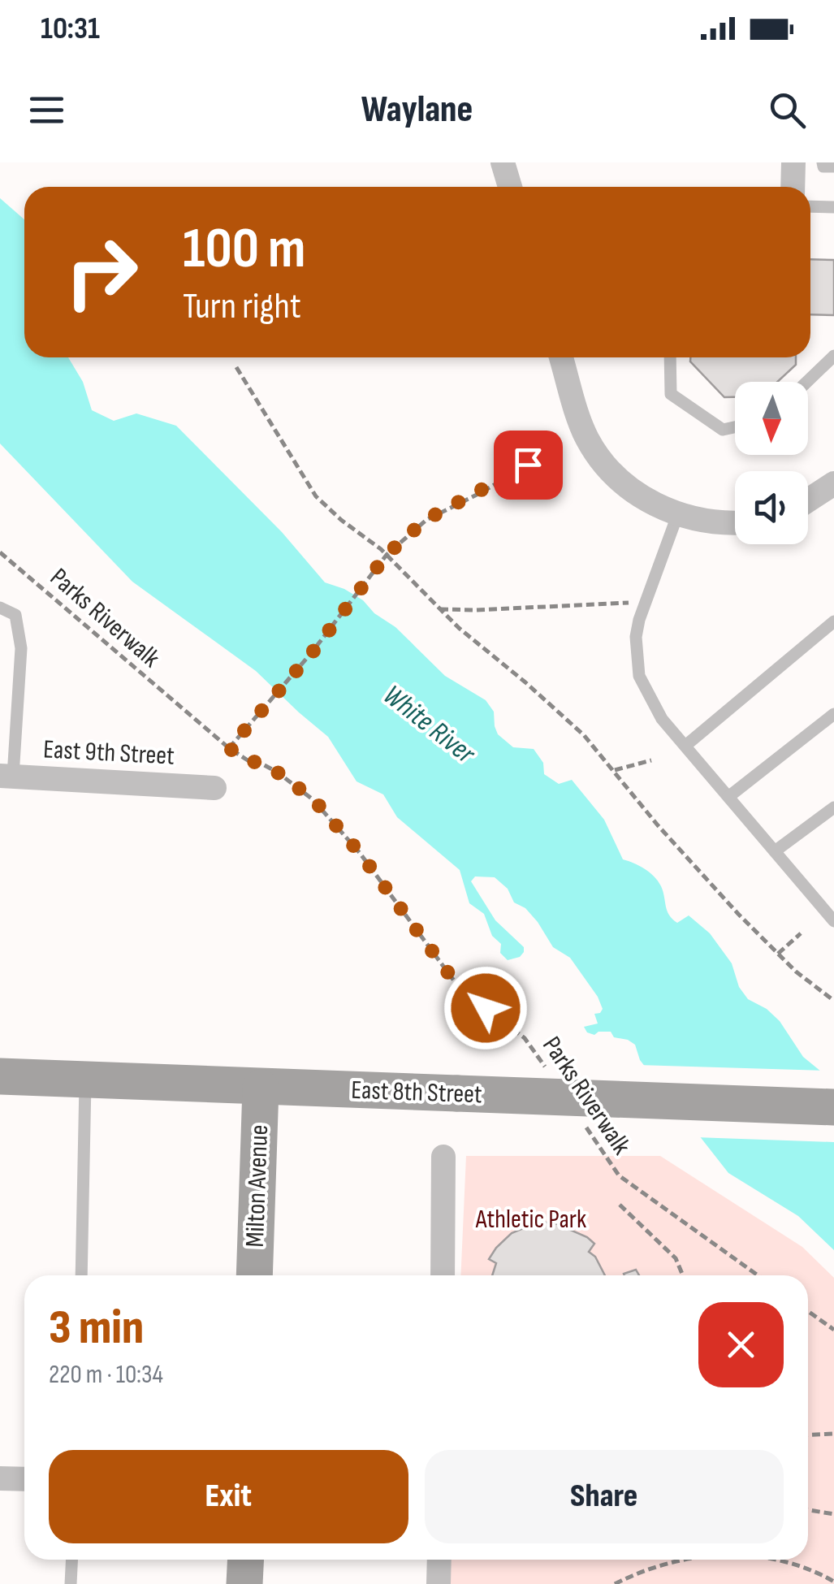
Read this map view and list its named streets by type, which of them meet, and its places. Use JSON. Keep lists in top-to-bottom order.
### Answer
{
  "streets": {
    "main road": ["East 8th Street", "Milton Avenue"],
    "street": ["East 9th Street"],
    "path": ["Parks Riverwalk"]
  },
  "crossings": [
    ["East 8th Street", "Milton Avenue"]
  ],
  "water": ["White River"],
  "parks": ["Athletic Park"],
  "north": "bottom",
  "page": {
    "status": "10:31",
    "header": "Waylane",
    "turn": ["100 m", "Turn right"],
    "heading": ["3 min", "220 m · 10:34"],
    "buttons": ["Exit", "Share"]
  }
}
